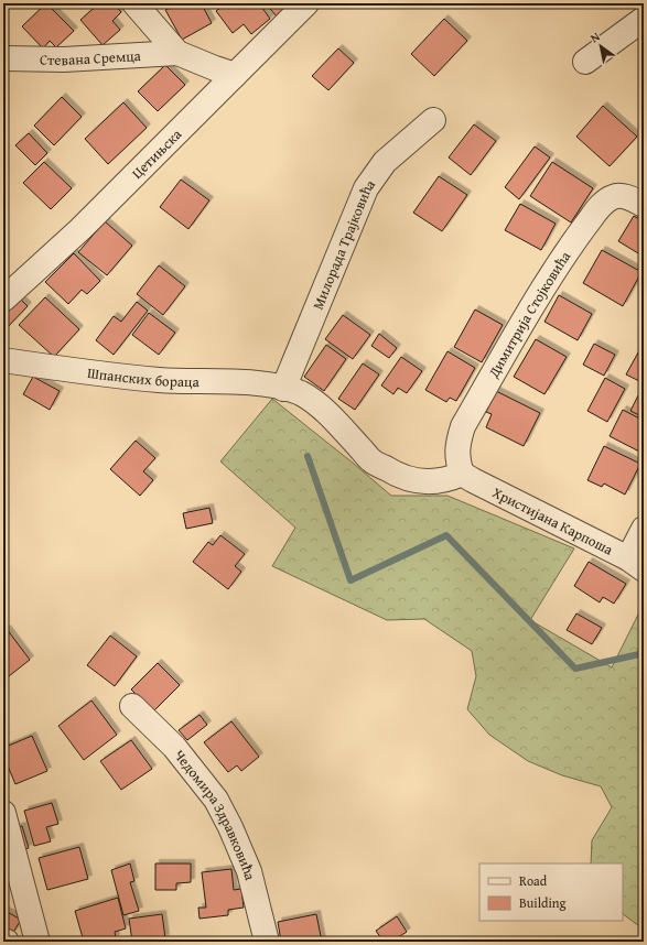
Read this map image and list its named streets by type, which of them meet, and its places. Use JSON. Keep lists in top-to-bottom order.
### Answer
{
  "streets": {
    "street": [
      "Стевана Сремца",
      "Цетињска",
      "Милорада Трајковића",
      "Димитрија Стојковића",
      "Шпанских бораца",
      "Христијана Карпоша",
      "Чедомира Здравковића"
    ]
  },
  "crossings": [
    ["Стевана Сремца", "Цетињска"],
    ["Милорада Трајковића", "Шпанских бораца"],
    ["Димитрија Стојковића", "Шпанских бораца"],
    ["Димитрија Стојковића", "Христијана Карпоша"],
    ["Шпанских бораца", "Христијана Карпоша"]
  ],
  "legend": ["Road", "Building"],
  "north": "top left"
}
